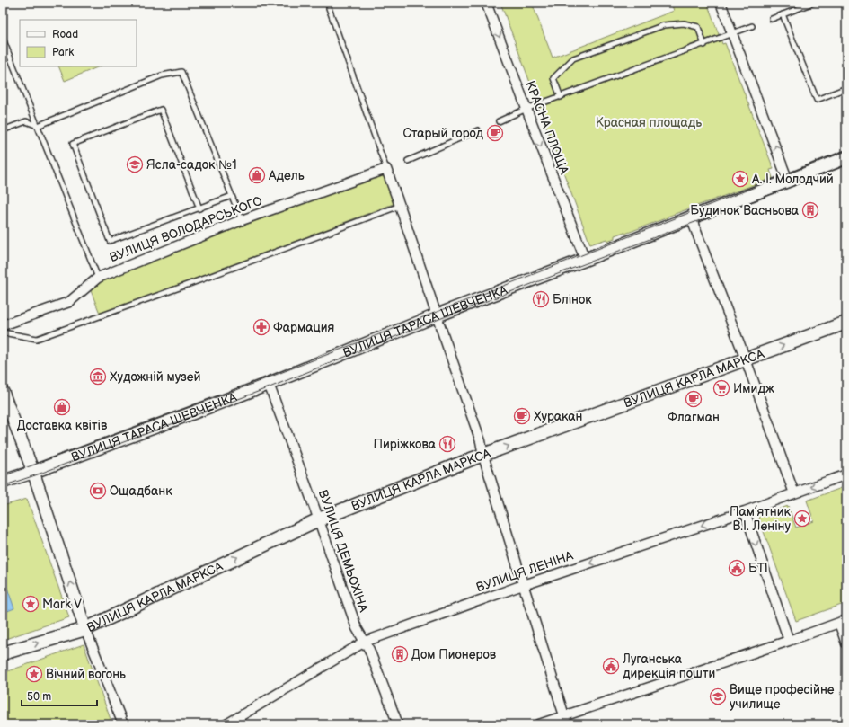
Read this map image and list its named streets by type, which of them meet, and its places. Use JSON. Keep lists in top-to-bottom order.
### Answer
{
  "streets": {
    "main road": ["ВУЛИЦЯ ТАРАСА ШЕВЧЕНКА", "ВУЛИЦЯ КАРЛА МАРКСА"],
    "street": [
      "КРАСНА ПЛОЩА",
      "ВУЛИЦЯ ВОЛОДАРСЬКОГО",
      "ВУЛИЦЯ ДЕМЬОХІНА",
      "ВУЛИЦЯ ЛЕНІНА"
    ]
  },
  "crossings": [
    ["КРАСНА ПЛОЩА", "ВУЛИЦЯ ТАРАСА ШЕВЧЕНКА"],
    ["ВУЛИЦЯ ТАРАСА ШЕВЧЕНКА", "ВУЛИЦЯ ДЕМЬОХІНА"],
    ["ВУЛИЦЯ КАРЛА МАРКСА", "ВУЛИЦЯ ДЕМЬОХІНА"],
    ["ВУЛИЦЯ ДЕМЬОХІНА", "ВУЛИЦЯ ЛЕНІНА"]
  ],
  "one_way": ["КРАСНА ПЛОЩА", "ВУЛИЦЯ КАРЛА МАРКСА", "ВУЛИЦЯ ЛЕНІНА"],
  "parks": ["Красная площадь"],
  "places": {
    "cafe": ["Старый город", "Флагман", "Хуракан"],
    "school or university": ["Ясла-садок №1", "Вище професійне училище"],
    "shop": ["Адель", "Доставка квітів"],
    "place": [
      "А. І. Молодчий",
      "Пам’ятник В.І. Леніну",
      "Mark V",
      "Вічний вогонь"
    ],
    "building": ["Будинок Васньова", "Дом Пионеров"],
    "restaurant": ["Блінок", "Пиріжкова"],
    "pharmacy": ["Фармация"],
    "museum": ["Художній музей"],
    "supermarket": ["Имидж"],
    "bank": ["Ощадбанк"],
    "public building": ["БТІ", "Луганська дирекція пошти"]
  },
  "legend": ["Road", "Park"],
  "scale_bar": "50 m"
}
